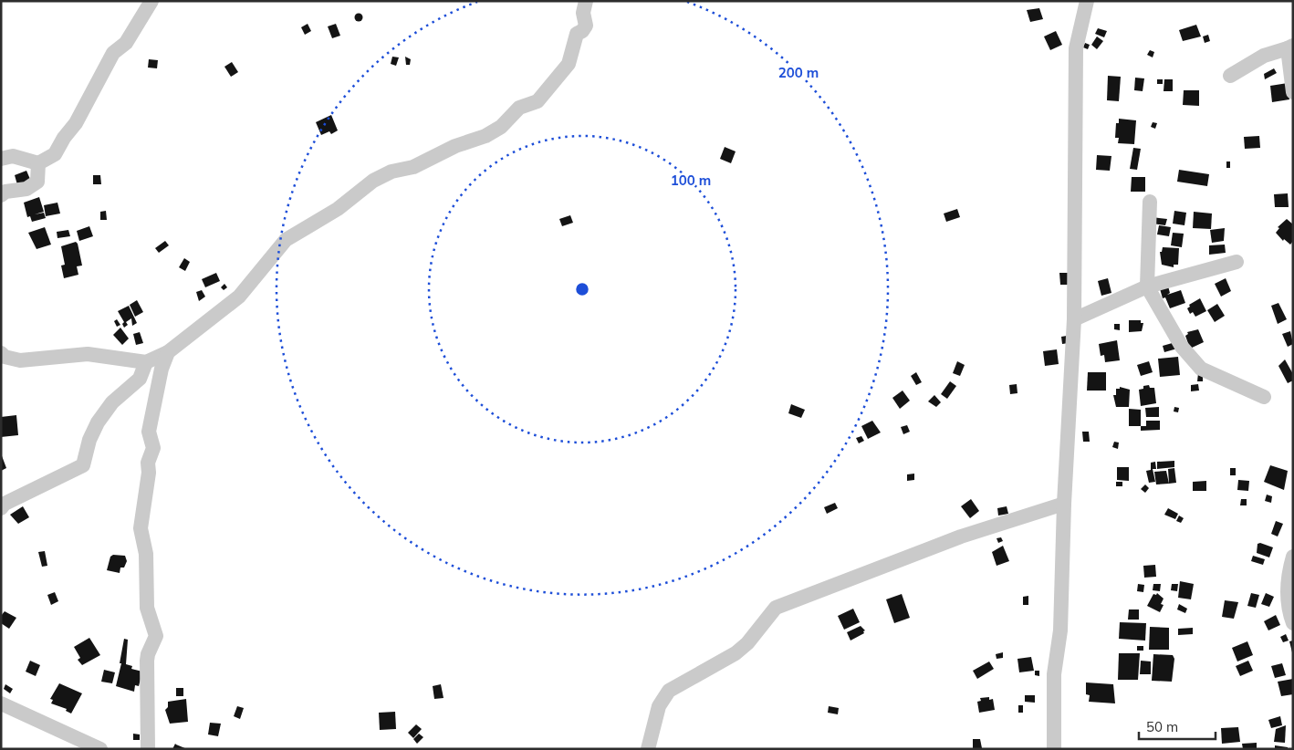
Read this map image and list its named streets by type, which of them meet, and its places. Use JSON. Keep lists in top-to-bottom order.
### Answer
{
  "scale_bar": "50 m",
  "rings": ["200 m", "100 m"]
}
